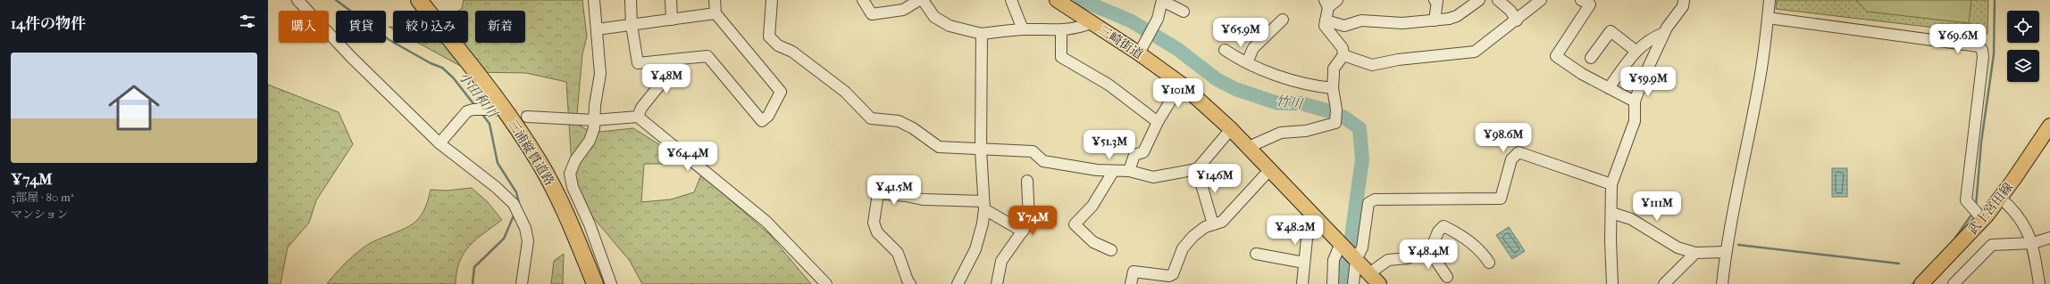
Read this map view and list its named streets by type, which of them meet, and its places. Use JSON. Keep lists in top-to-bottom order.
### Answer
{
  "streets": {
    "highway": ["三浦縦貫道路"],
    "main road": ["三崎街道", "武上宮田線"]
  },
  "water": ["小田和川", "竹川"],
  "page": {
    "heading": "14件の物件",
    "chip": [
      "購入",
      "賃貸",
      "絞り込み",
      "新着"
    ],
    "price": [
      "¥65.9M",
      "¥69.6M",
      "¥48M",
      "¥59.9M",
      "¥101M",
      "¥98.6M",
      "¥51.3M",
      "¥64.4M",
      "¥146M",
      "¥41.5M",
      "¥111M",
      "¥74M",
      "¥48.2M",
      "¥48.4M"
    ],
    "list": [
      {
        "name": "¥74M",
        "note": "3部屋 · 80 m² · マンション"
      }
    ]
  }
}
